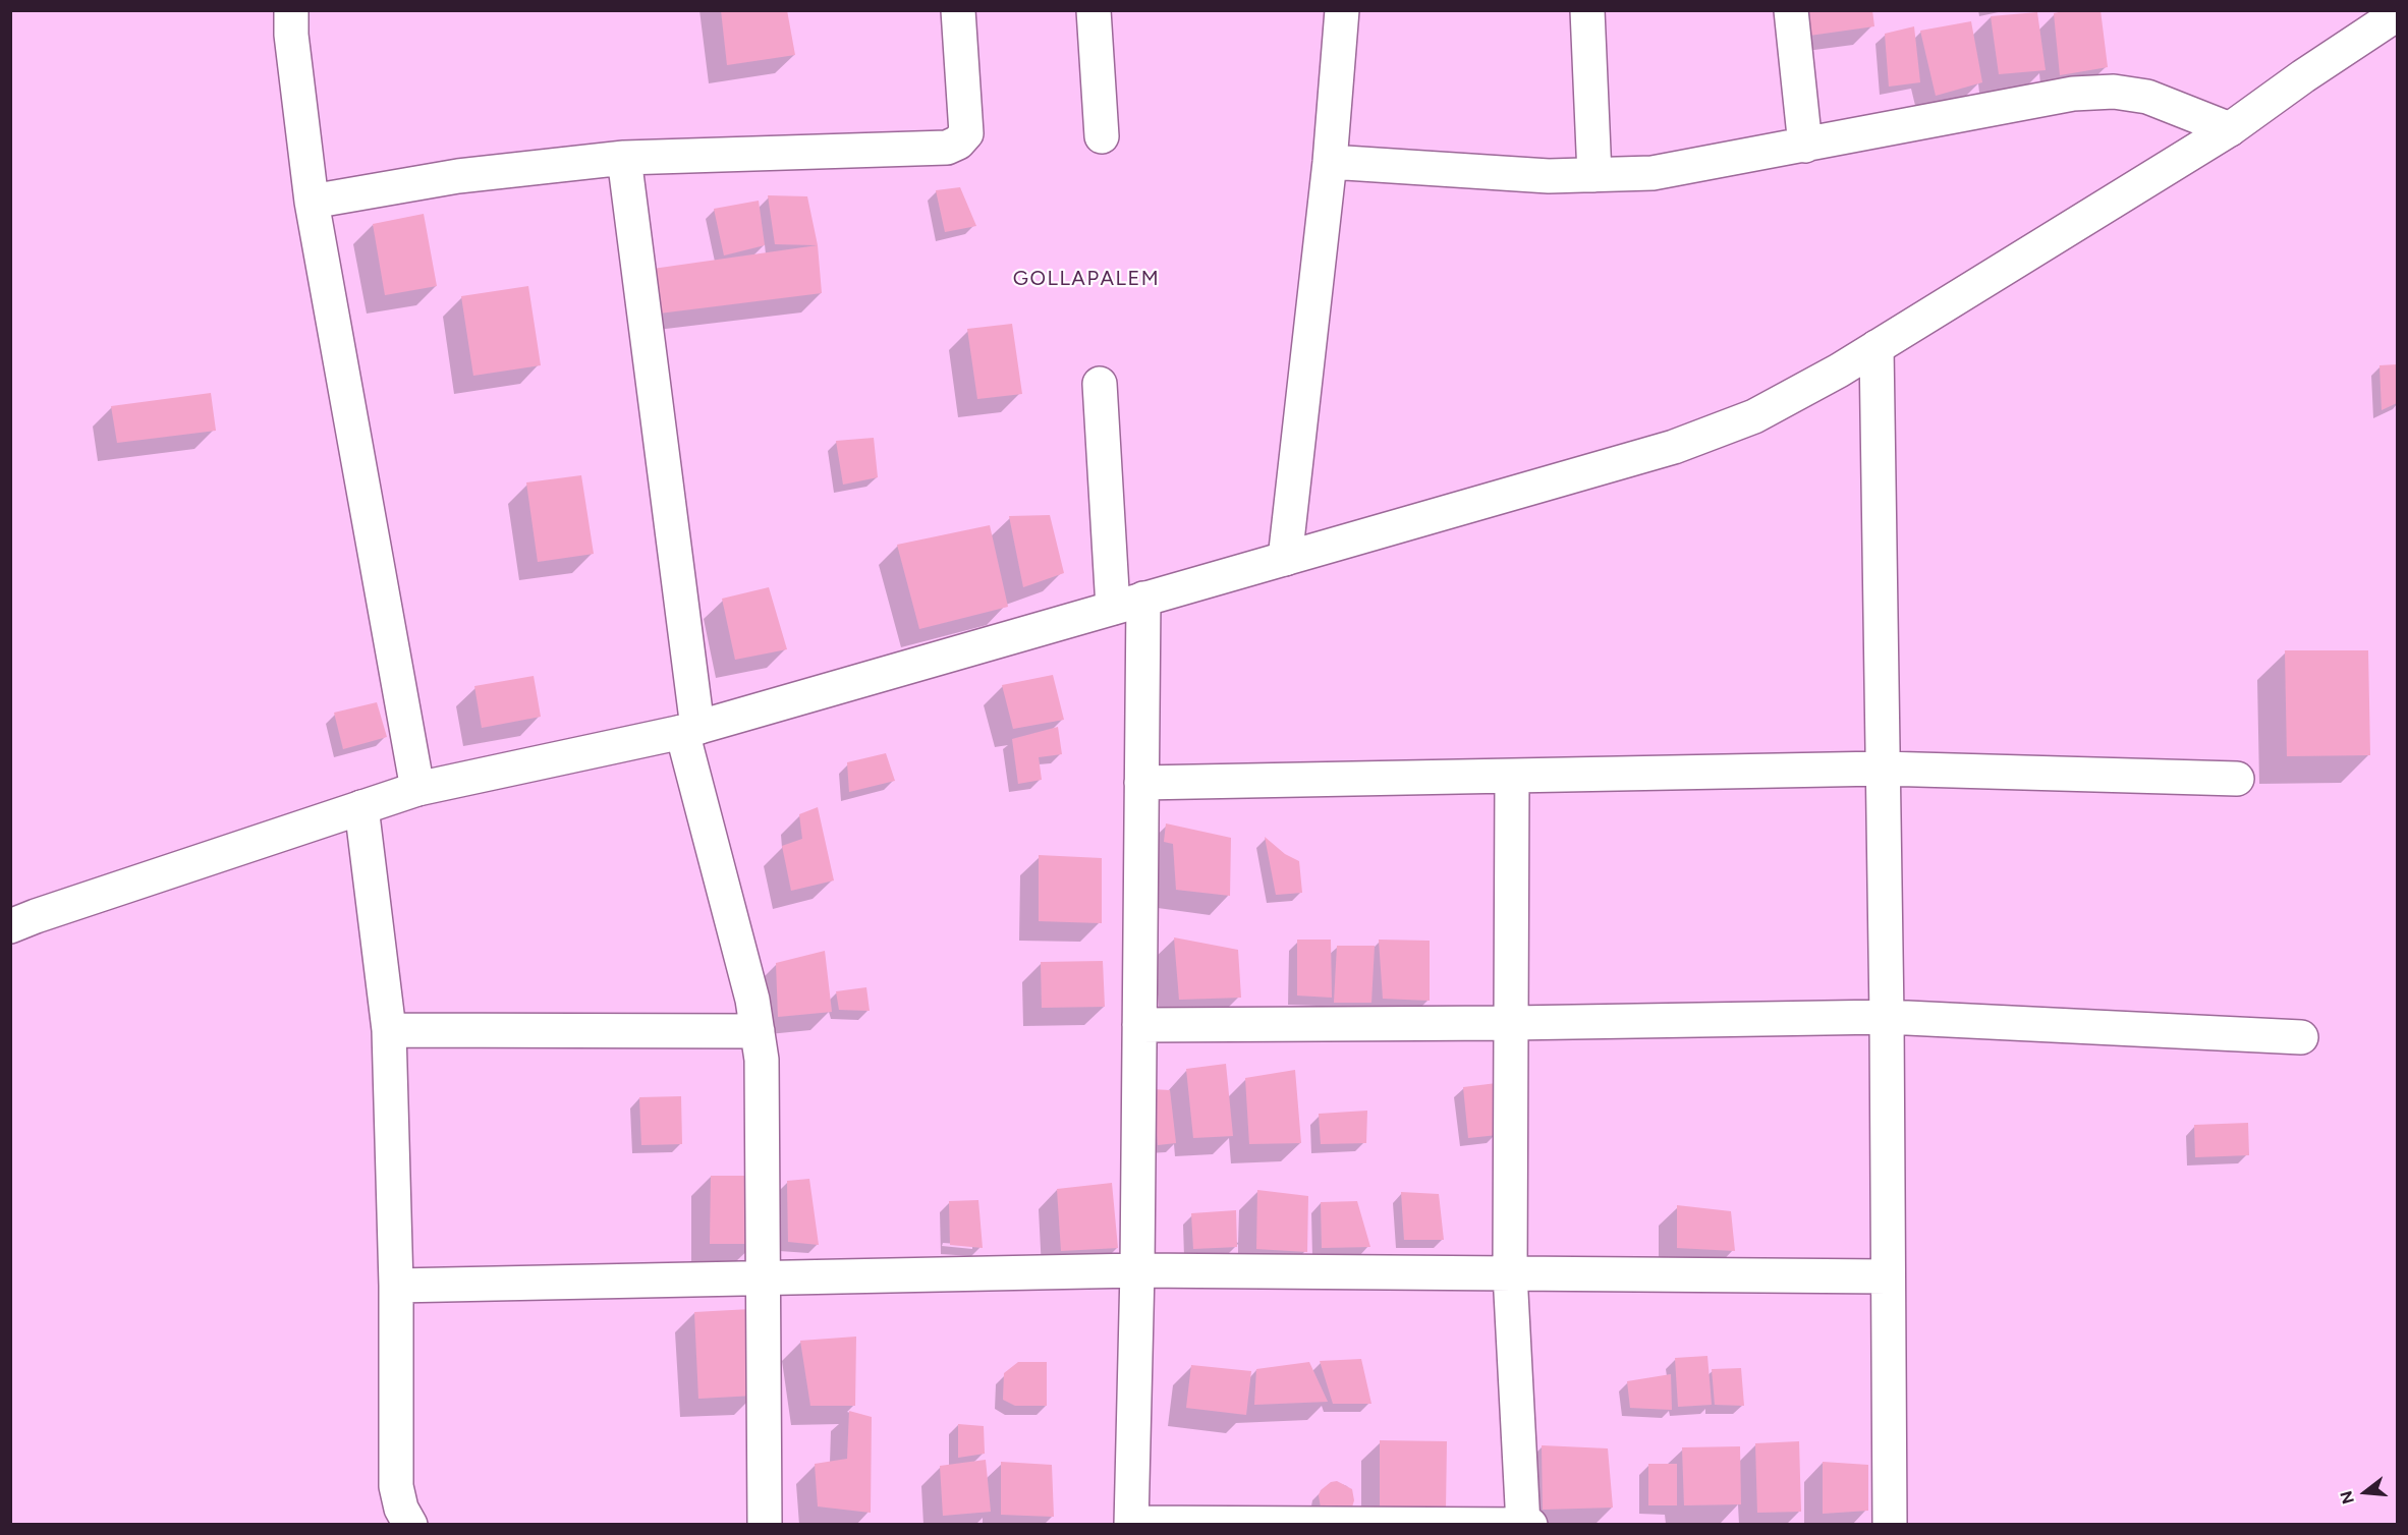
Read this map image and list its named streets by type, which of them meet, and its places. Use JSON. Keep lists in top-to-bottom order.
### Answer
{
  "districts": ["GOLLAPALEM"],
  "north": "left"
}
